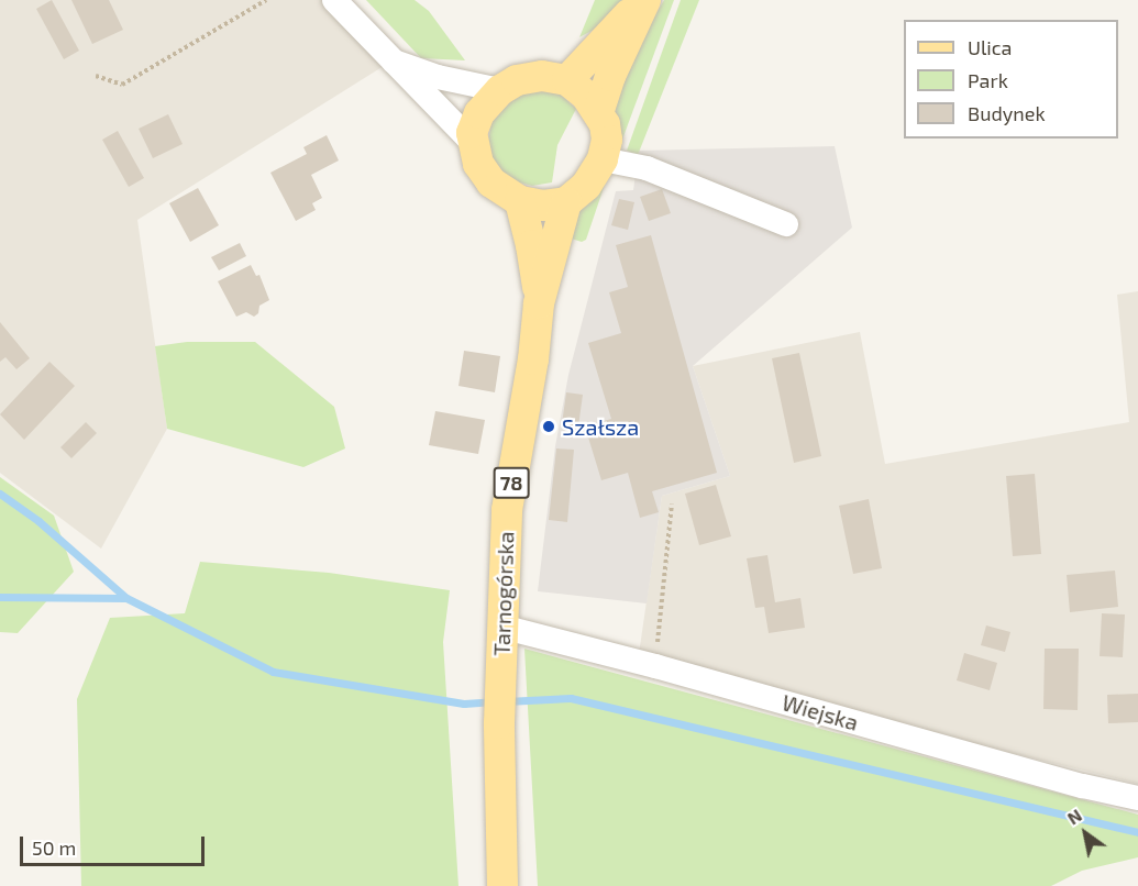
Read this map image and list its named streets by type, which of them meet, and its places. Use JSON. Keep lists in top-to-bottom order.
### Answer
{
  "streets": {
    "main road": ["78", "Tarnogórska"],
    "street": ["Wiejska"]
  },
  "crossings": [
    ["Tarnogórska", "Wiejska"]
  ],
  "places": ["Szałsza"],
  "legend": ["Ulica", "Park", "Budynek"],
  "scale_bar": "50 m",
  "north": "top left"
}
